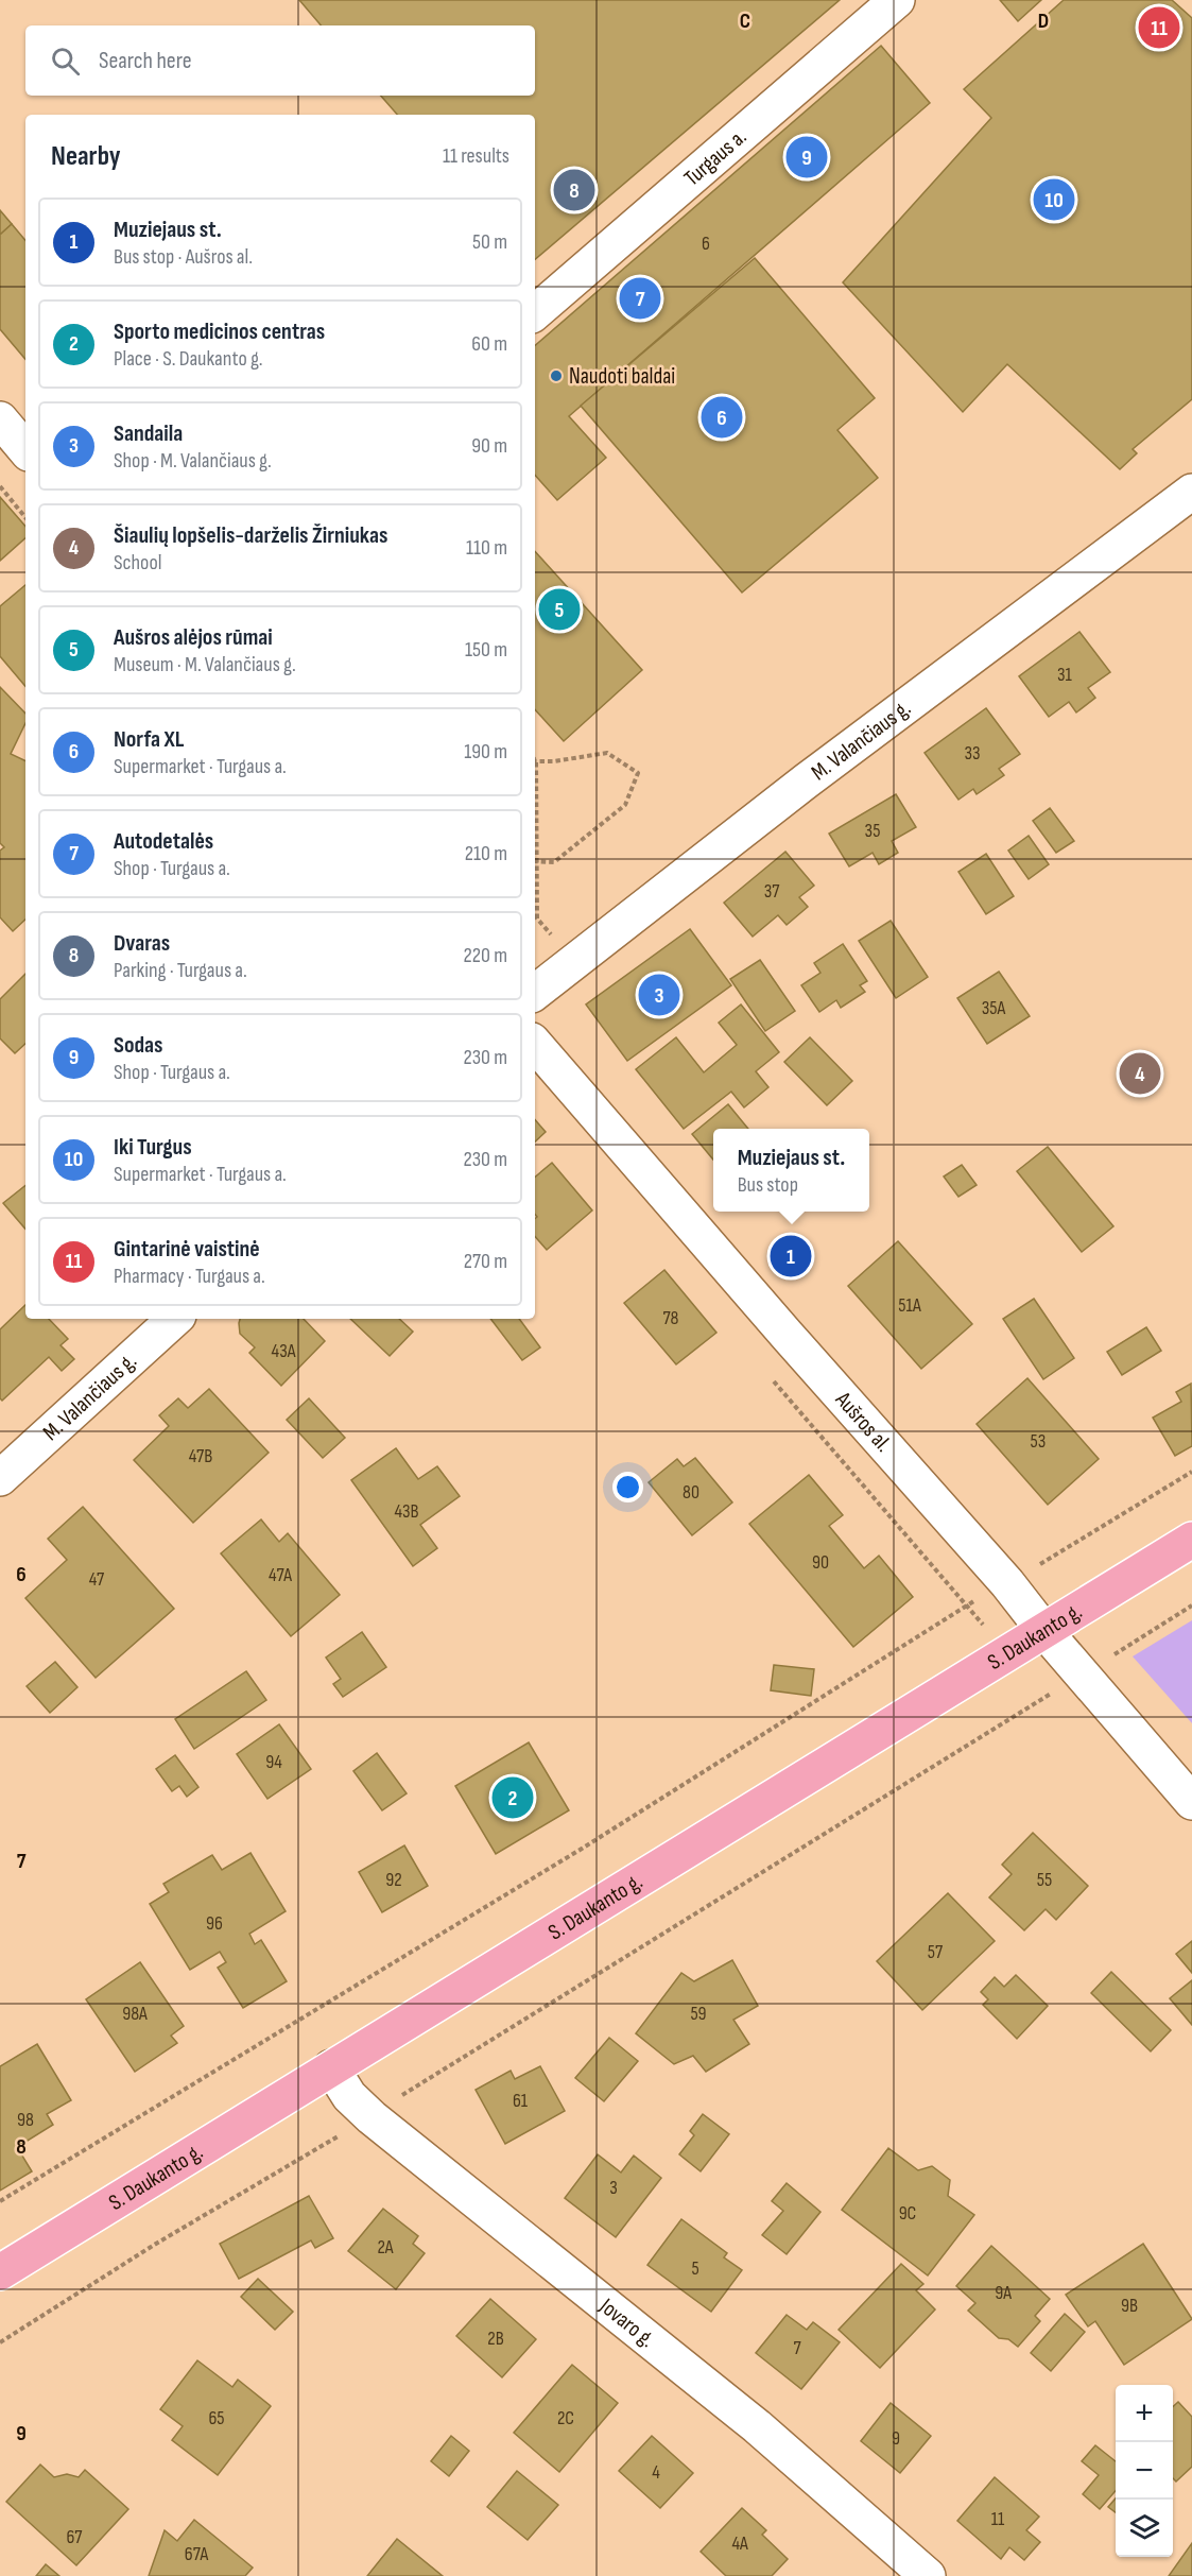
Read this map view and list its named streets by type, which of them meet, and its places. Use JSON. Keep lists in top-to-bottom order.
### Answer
{
  "streets": {
    "main road": ["S. Daukanto g."],
    "street": [
      "Turgaus a.",
      "M. Valančiaus g.",
      "Aušros al.",
      "Jovaro g."
    ]
  },
  "crossings": [
    ["Aušros al.", "S. Daukanto g."],
    ["S. Daukanto g.", "Jovaro g."]
  ],
  "places": ["Naudoti baldai"],
  "house_numbers": [
    "6",
    "31",
    "33",
    "35",
    "37",
    "35A",
    "51A",
    "78",
    "43A",
    "53",
    "47B",
    "80",
    "43B",
    "90",
    "47A",
    "47",
    "94",
    "92",
    "55",
    "96",
    "57",
    "98A",
    "59",
    "61",
    "98",
    "3",
    "9C",
    "2A",
    "5",
    "9A",
    "9B",
    "2B",
    "7",
    "65",
    "2C",
    "9",
    "4",
    "11",
    "67",
    "4A",
    "67A"
  ],
  "page": {
    "pins": [
      "11",
      "9",
      "8",
      "10",
      "7",
      "6",
      "5",
      "3",
      "4",
      "1",
      "2"
    ],
    "search": "Search here",
    "heading": ["Nearby", "11 results"],
    "list": [
      {
        "mark": "1",
        "name": "Muziejaus st.",
        "note": "Bus stop · Aušros al.",
        "value": "50 m"
      },
      {
        "mark": "2",
        "name": "Sporto medicinos centras",
        "note": "Place · S. Daukanto g.",
        "value": "60 m"
      },
      {
        "mark": "3",
        "name": "Sandaila",
        "note": "Shop · M. Valančiaus g.",
        "value": "90 m"
      },
      {
        "mark": "4",
        "name": "Šiaulių lopšelis-darželis Žirniukas",
        "note": "School",
        "value": "110 m"
      },
      {
        "mark": "5",
        "name": "Aušros alėjos rūmai",
        "note": "Museum · M. Valančiaus g.",
        "value": "150 m"
      },
      {
        "mark": "6",
        "name": "Norfa XL",
        "note": "Supermarket · Turgaus a.",
        "value": "190 m"
      },
      {
        "mark": "7",
        "name": "Autodetalės",
        "note": "Shop · Turgaus a.",
        "value": "210 m"
      },
      {
        "mark": "8",
        "name": "Dvaras",
        "note": "Parking · Turgaus a.",
        "value": "220 m"
      },
      {
        "mark": "9",
        "name": "Sodas",
        "note": "Shop · Turgaus a.",
        "value": "230 m"
      },
      {
        "mark": "10",
        "name": "Iki Turgus",
        "note": "Supermarket · Turgaus a.",
        "value": "230 m"
      },
      {
        "mark": "11",
        "name": "Gintarinė vaistinė",
        "note": "Pharmacy · Turgaus a.",
        "value": "270 m"
      }
    ],
    "popup": ["Muziejaus st.", "Bus stop"],
    "map_buttons": ["+", "−"]
  },
  "grid": {
    "columns": ["C", "D"],
    "rows": [
      "6",
      "7",
      "8",
      "9"
    ]
  }
}
